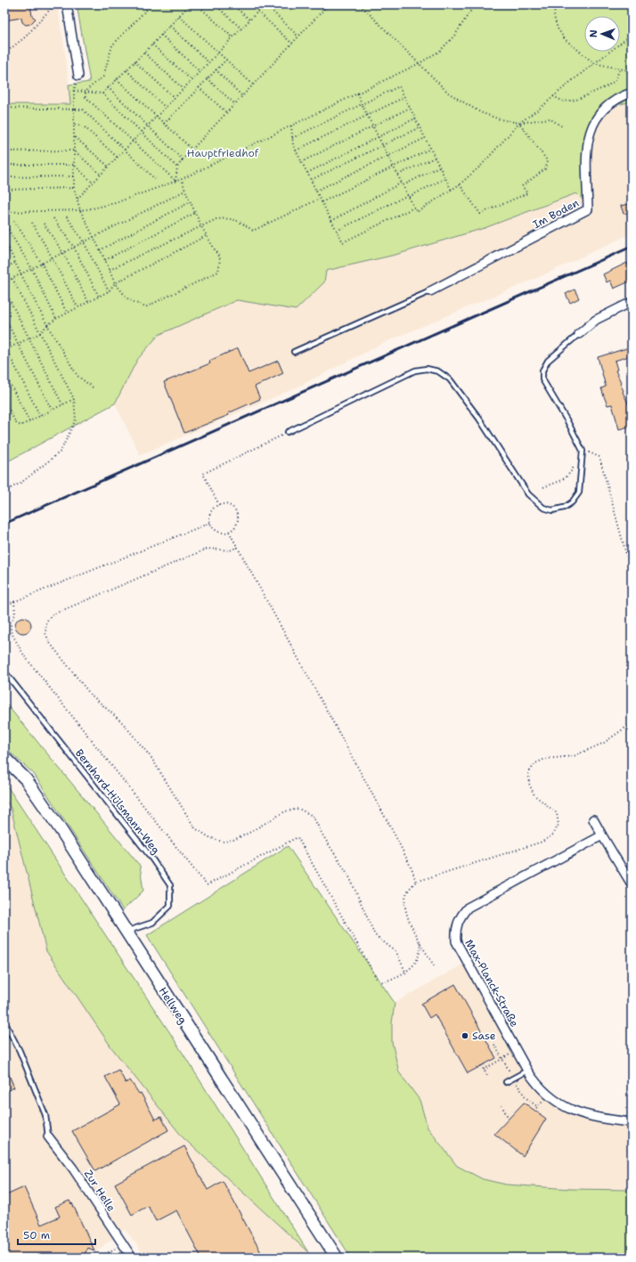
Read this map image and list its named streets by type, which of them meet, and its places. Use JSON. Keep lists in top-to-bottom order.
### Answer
{
  "streets": {
    "street": [
      "Im Boden",
      "Max-Planck-Straße",
      "Hellweg",
      "Zur Helle"
    ],
    "lane": ["Bernhard-Hülsmann-Weg"]
  },
  "crossings": [
    ["Bernhard-Hülsmann-Weg", "Hellweg"]
  ],
  "parks": ["Hauptfriedhof"],
  "places": ["Sase"],
  "scale_bar": "50 m",
  "north": "left"
}
